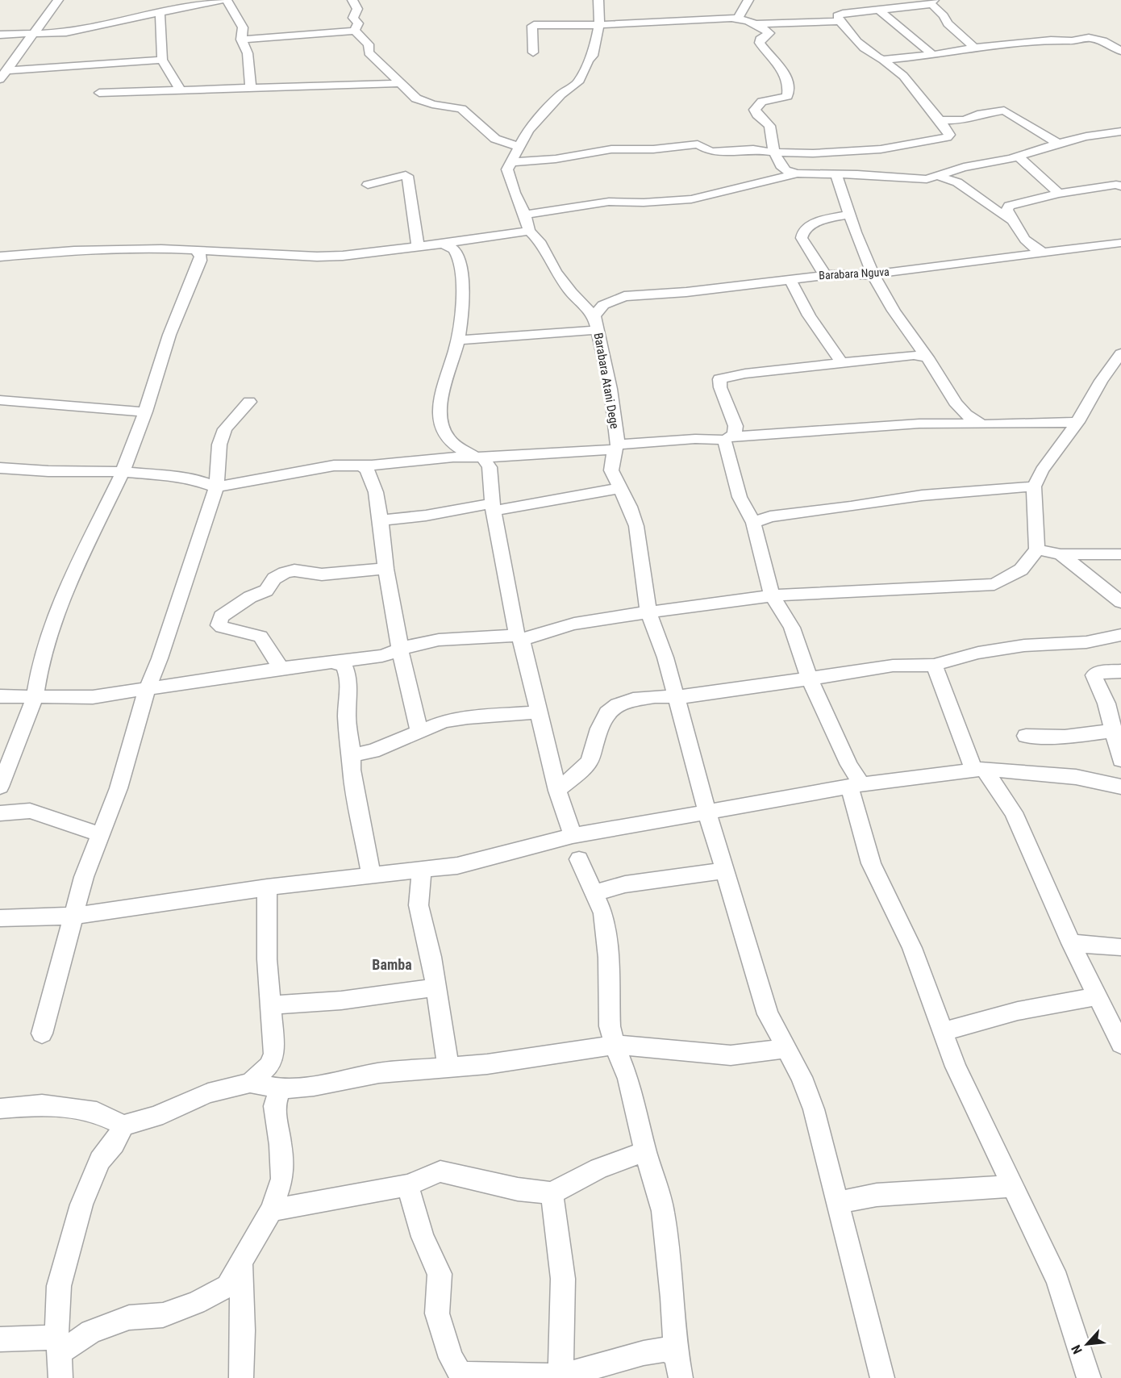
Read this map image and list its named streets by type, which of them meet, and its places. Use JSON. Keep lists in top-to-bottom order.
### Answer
{
  "streets": {
    "street": ["Barabara Nguva", "Barabara Atani Dege"]
  },
  "crossings": [
    ["Barabara Nguva", "Barabara Atani Dege"]
  ],
  "districts": ["Bamba"],
  "north": "bottom left"
}
